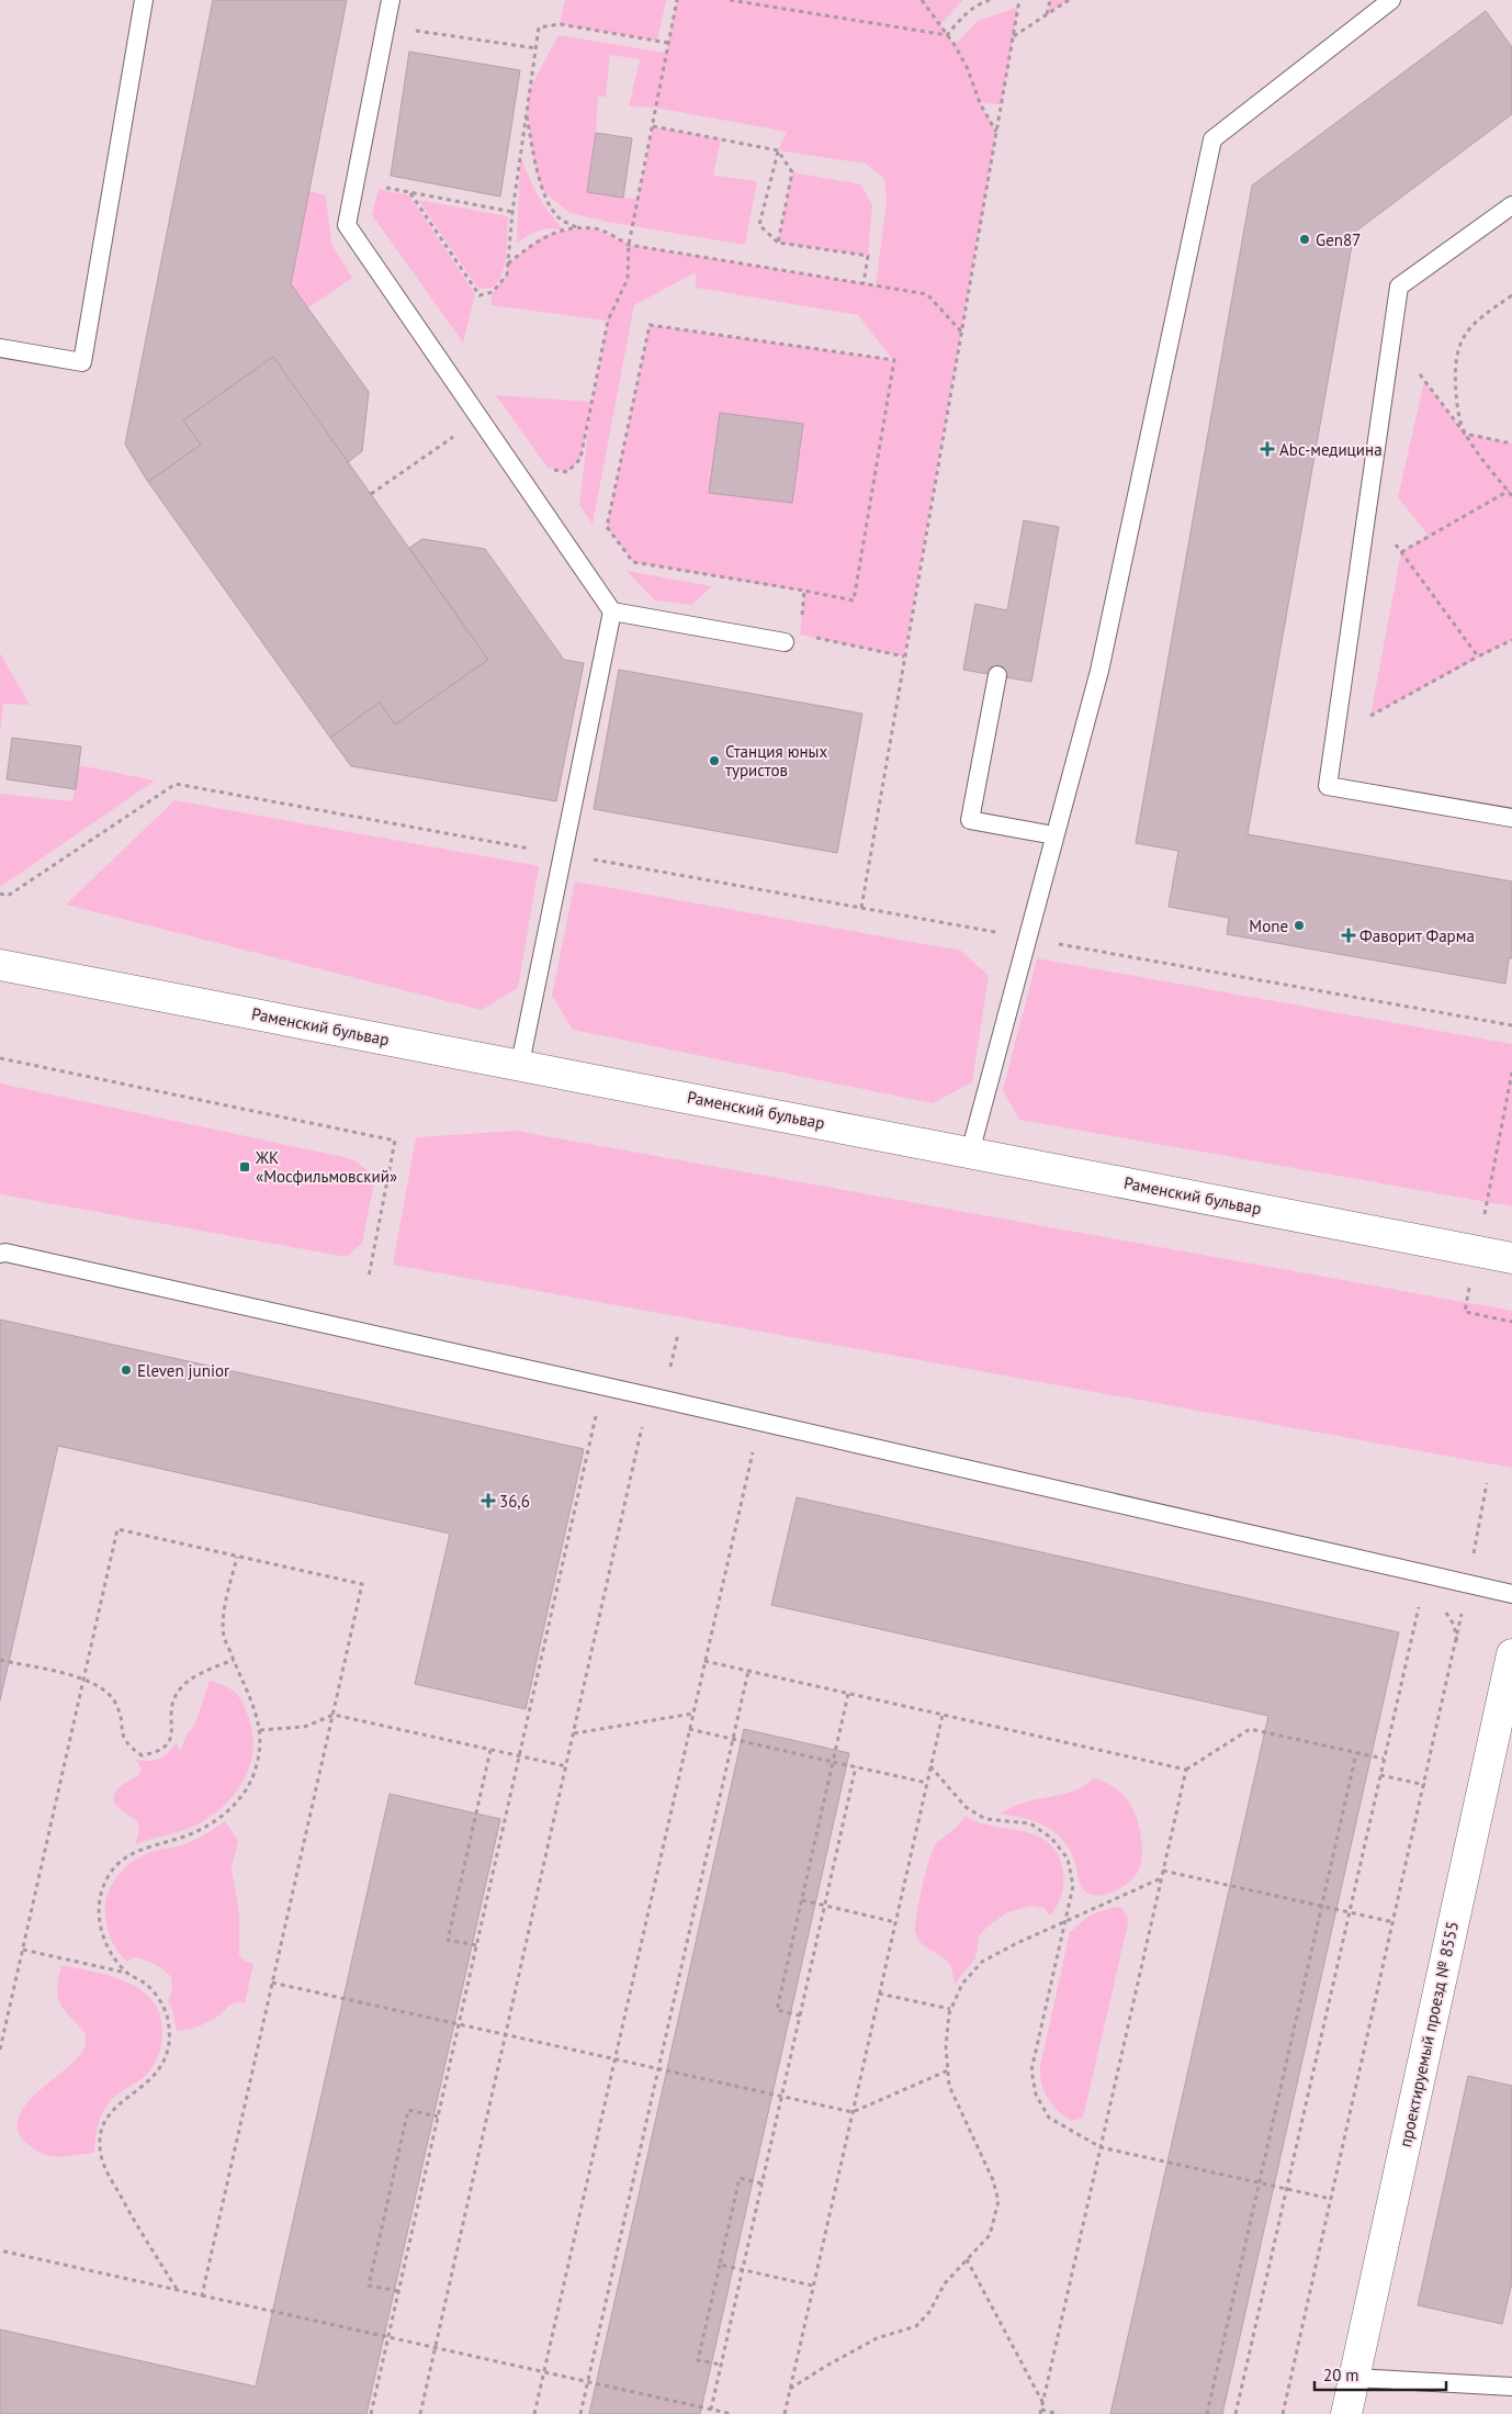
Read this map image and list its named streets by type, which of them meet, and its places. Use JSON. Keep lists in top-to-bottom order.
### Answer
{
  "streets": {
    "street": ["Раменский бульвар", "проектируемый проезд № 8555"]
  },
  "places": {
    "other": [
      "Gen87",
      "Станция юных туристов",
      "Mone",
      "Eleven junior"
    ],
    "health": ["Abc-медицина", "Фаворит Фарма", "36,6"],
    "transit": ["ЖК «Мосфильмовский»"]
  },
  "scale_bar": "20 m"
}
